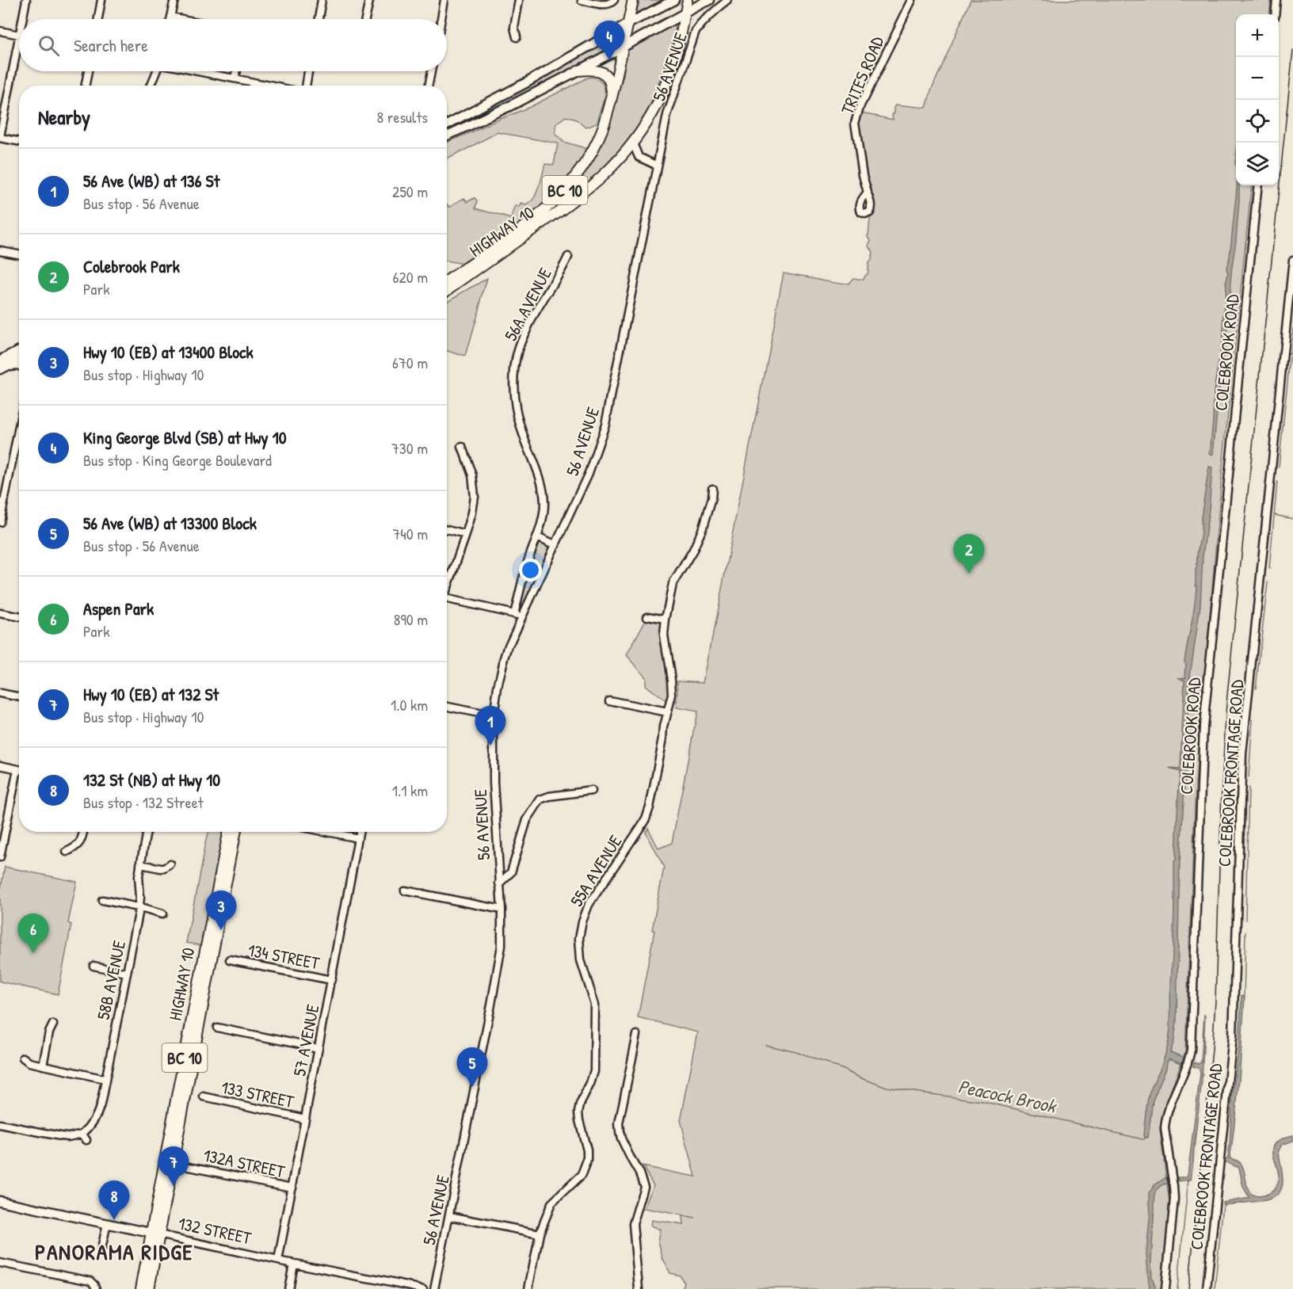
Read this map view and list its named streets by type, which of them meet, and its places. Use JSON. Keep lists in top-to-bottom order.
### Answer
{
  "streets": {
    "highway": ["BC 10", "HIGHWAY 10"],
    "main road": ["132 STREET"],
    "street": [
      "56 AVENUE",
      "TRITES ROAD",
      "56A AVENUE",
      "COLEBROOK ROAD",
      "COLEBROOK FRONTAGE ROAD",
      "55A AVENUE",
      "134 STREET",
      "58B AVENUE",
      "57 AVENUE",
      "133 STREET",
      "132A STREET"
    ]
  },
  "crossings": [
    ["HIGHWAY 10", "132 STREET"],
    ["134 STREET", "57 AVENUE"],
    ["57 AVENUE", "133 STREET"],
    ["57 AVENUE", "132A STREET"],
    ["57 AVENUE", "132 STREET"]
  ],
  "districts": ["PANORAMA RIDGE"],
  "water": ["Peacock Brook"],
  "page": {
    "map_buttons": ["+", "−"],
    "search": "Search here",
    "pins": [
      "4",
      "2",
      "1",
      "3",
      "6",
      "5",
      "7",
      "8"
    ],
    "heading": ["Nearby", "8 results"],
    "list": [
      {
        "mark": "1",
        "name": "56 Ave (WB) at 136 St",
        "note": "Bus stop · 56 Avenue",
        "value": "250 m"
      },
      {
        "mark": "2",
        "name": "Colebrook Park",
        "note": "Park",
        "value": "620 m"
      },
      {
        "mark": "3",
        "name": "Hwy 10 (EB) at 13400 Block",
        "note": "Bus stop · Highway 10",
        "value": "670 m"
      },
      {
        "mark": "4",
        "name": "King George Blvd (SB) at Hwy 10",
        "note": "Bus stop · King George Boulevard",
        "value": "730 m"
      },
      {
        "mark": "5",
        "name": "56 Ave (WB) at 13300 Block",
        "note": "Bus stop · 56 Avenue",
        "value": "740 m"
      },
      {
        "mark": "6",
        "name": "Aspen Park",
        "note": "Park",
        "value": "890 m"
      },
      {
        "mark": "7",
        "name": "Hwy 10 (EB) at 132 St",
        "note": "Bus stop · Highway 10",
        "value": "1.0 km"
      },
      {
        "mark": "8",
        "name": "132 St (NB) at Hwy 10",
        "note": "Bus stop · 132 Street",
        "value": "1.1 km"
      }
    ]
  }
}
